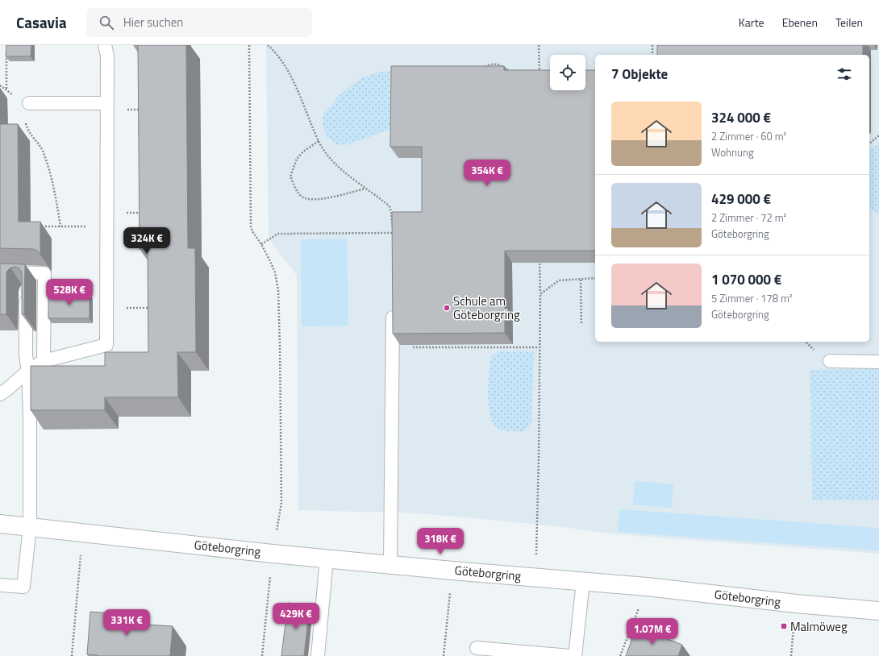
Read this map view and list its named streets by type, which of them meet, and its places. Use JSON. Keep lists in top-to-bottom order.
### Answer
{
  "streets": {
    "street": ["Göteborgring"]
  },
  "places": {
    "other": ["Schule am Göteborgring"],
    "transit": ["Malmöweg"]
  },
  "page": {
    "header": "Casavia",
    "search": "Hier suchen",
    "nav": ["Karte", "Ebenen", "Teilen"],
    "heading": "7 Objekte",
    "list": [
      {
        "name": "324 000 €",
        "note": "2 Zimmer · 60 m² · Wohnung"
      },
      {
        "name": "429 000 €",
        "note": "2 Zimmer · 72 m² · Göteborgring"
      },
      {
        "name": "1 070 000 €",
        "note": "5 Zimmer · 178 m² · Göteborgring"
      }
    ],
    "price": [
      "354K €",
      "324K €",
      "528K €",
      "318K €",
      "429K €",
      "331K €",
      "1.07M €"
    ]
  }
}
